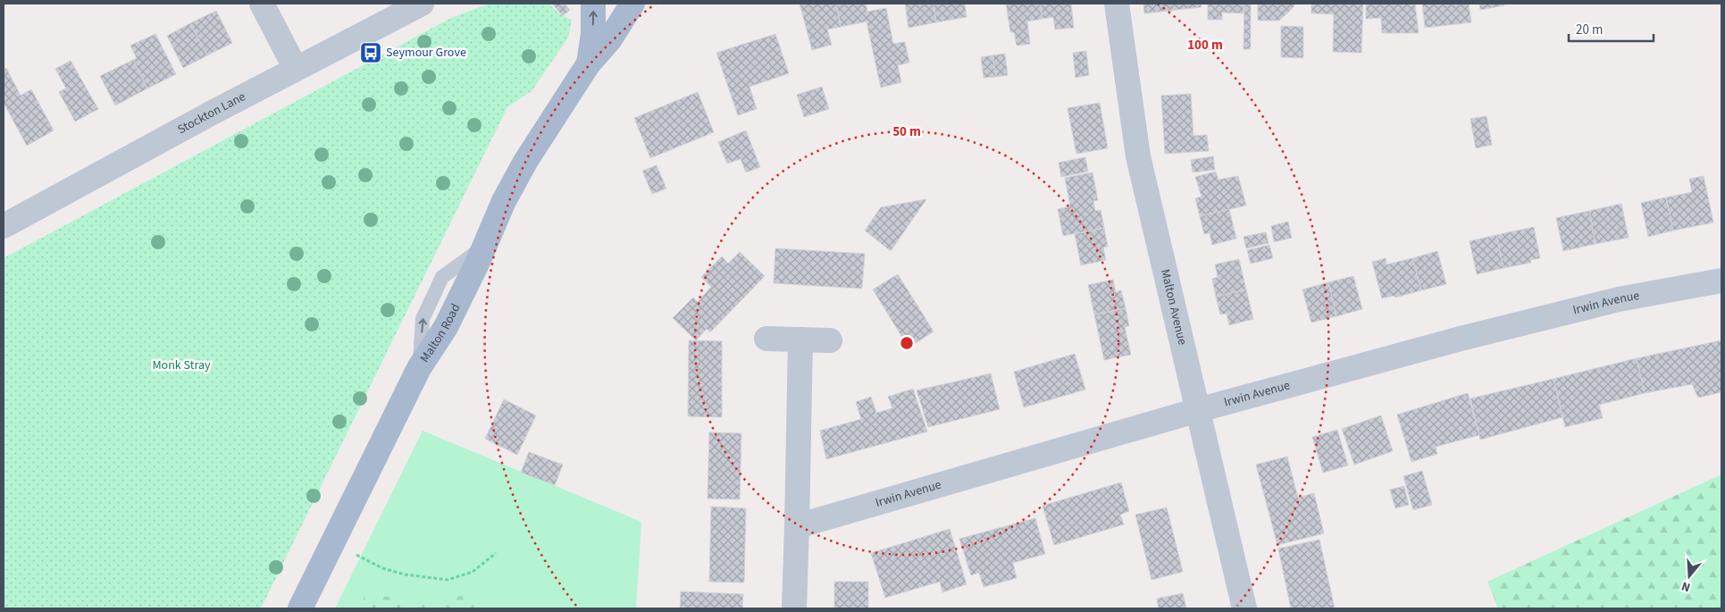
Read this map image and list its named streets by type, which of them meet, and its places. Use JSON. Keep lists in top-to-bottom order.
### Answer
{
  "streets": {
    "main road": ["Malton Road"],
    "street": ["Stockton Lane", "Irwin Avenue", "Malton Avenue"]
  },
  "crossings": [
    ["Irwin Avenue", "Malton Avenue"]
  ],
  "parks": ["Monk Stray"],
  "places": {
    "bus stop": ["Seymour Grove"]
  },
  "scale_bar": "20 m",
  "north": "bottom",
  "rings": ["100 m", "50 m"]
}
